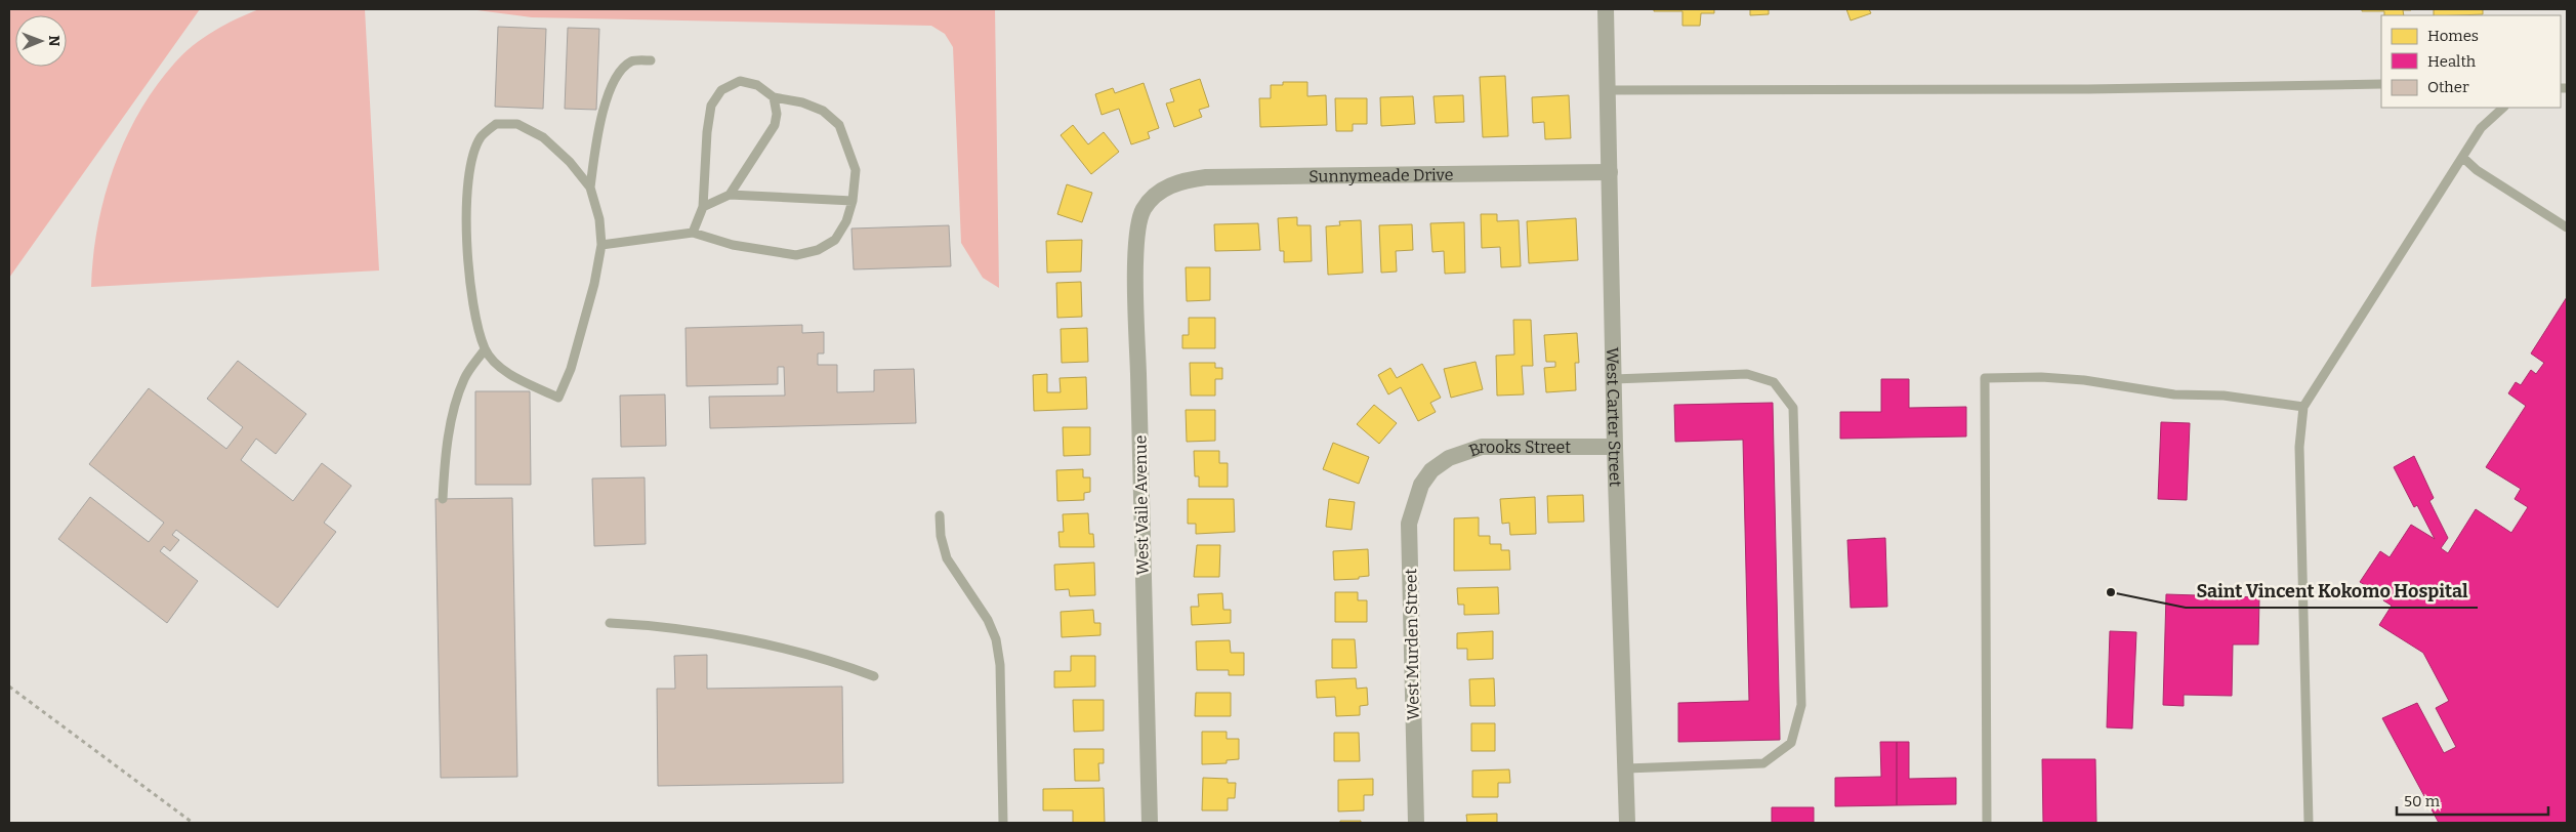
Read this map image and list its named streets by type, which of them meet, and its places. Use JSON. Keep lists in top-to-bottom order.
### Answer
{
  "streets": {
    "street": [
      "Sunnymeade Drive",
      "West Carter Street",
      "Brooks Street",
      "West Vaile Avenue",
      "West Murden Street"
    ]
  },
  "crossings": [
    ["Sunnymeade Drive", "West Carter Street"],
    ["Sunnymeade Drive", "West Vaile Avenue"],
    ["West Carter Street", "Brooks Street"],
    ["Brooks Street", "West Murden Street"]
  ],
  "places": ["Saint Vincent Kokomo Hospital"],
  "legend": ["Homes", "Health", "Other"],
  "scale_bar": "50 m",
  "north": "right"
}
